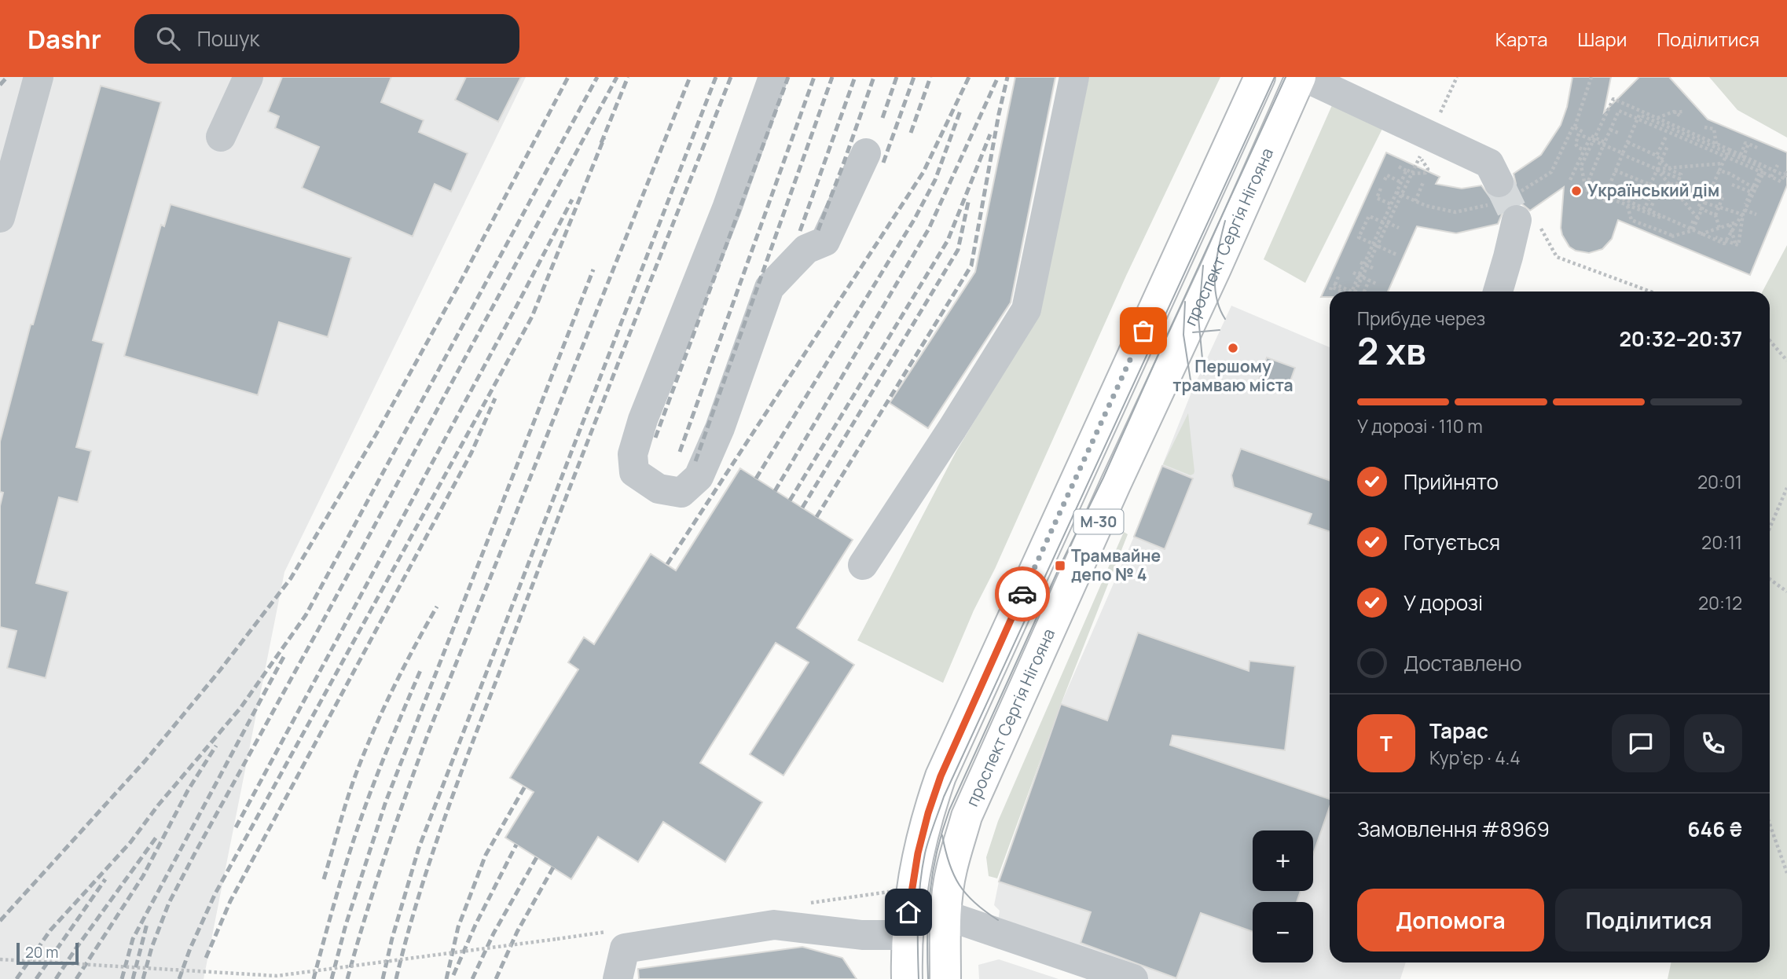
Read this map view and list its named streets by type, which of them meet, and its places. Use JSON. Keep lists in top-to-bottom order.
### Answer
{
  "streets": {
    "highway": ["проспект Сергія Нігояна", "М-30"]
  },
  "places": {
    "other": ["Український дім", "Першому трамваю міста"],
    "transit": ["Трамвайне депо № 4"]
  },
  "scale_bar": "20 m",
  "page": {
    "header": "Dashr",
    "search": "Пошук",
    "nav": ["Карта", "Шари", "Поділитися"],
    "heading": ["2 хв", "Прибуде через", "20:32–20:37"],
    "panel": [
      "Тарас",
      "Кур’єр · 4.4",
      "Замовлення #8969",
      "646 ₴"
    ],
    "bar": "У дорозі · 110 m",
    "list": [
      ["Прийнято", "20:01"],
      ["Готується", "20:11"],
      ["У дорозі", "20:12"],
      "Доставлено"
    ],
    "round": "Т",
    "map_buttons": ["+", "−"],
    "buttons": ["Допомога", "Поділитися"],
    "scale": "20 m"
  }
}
